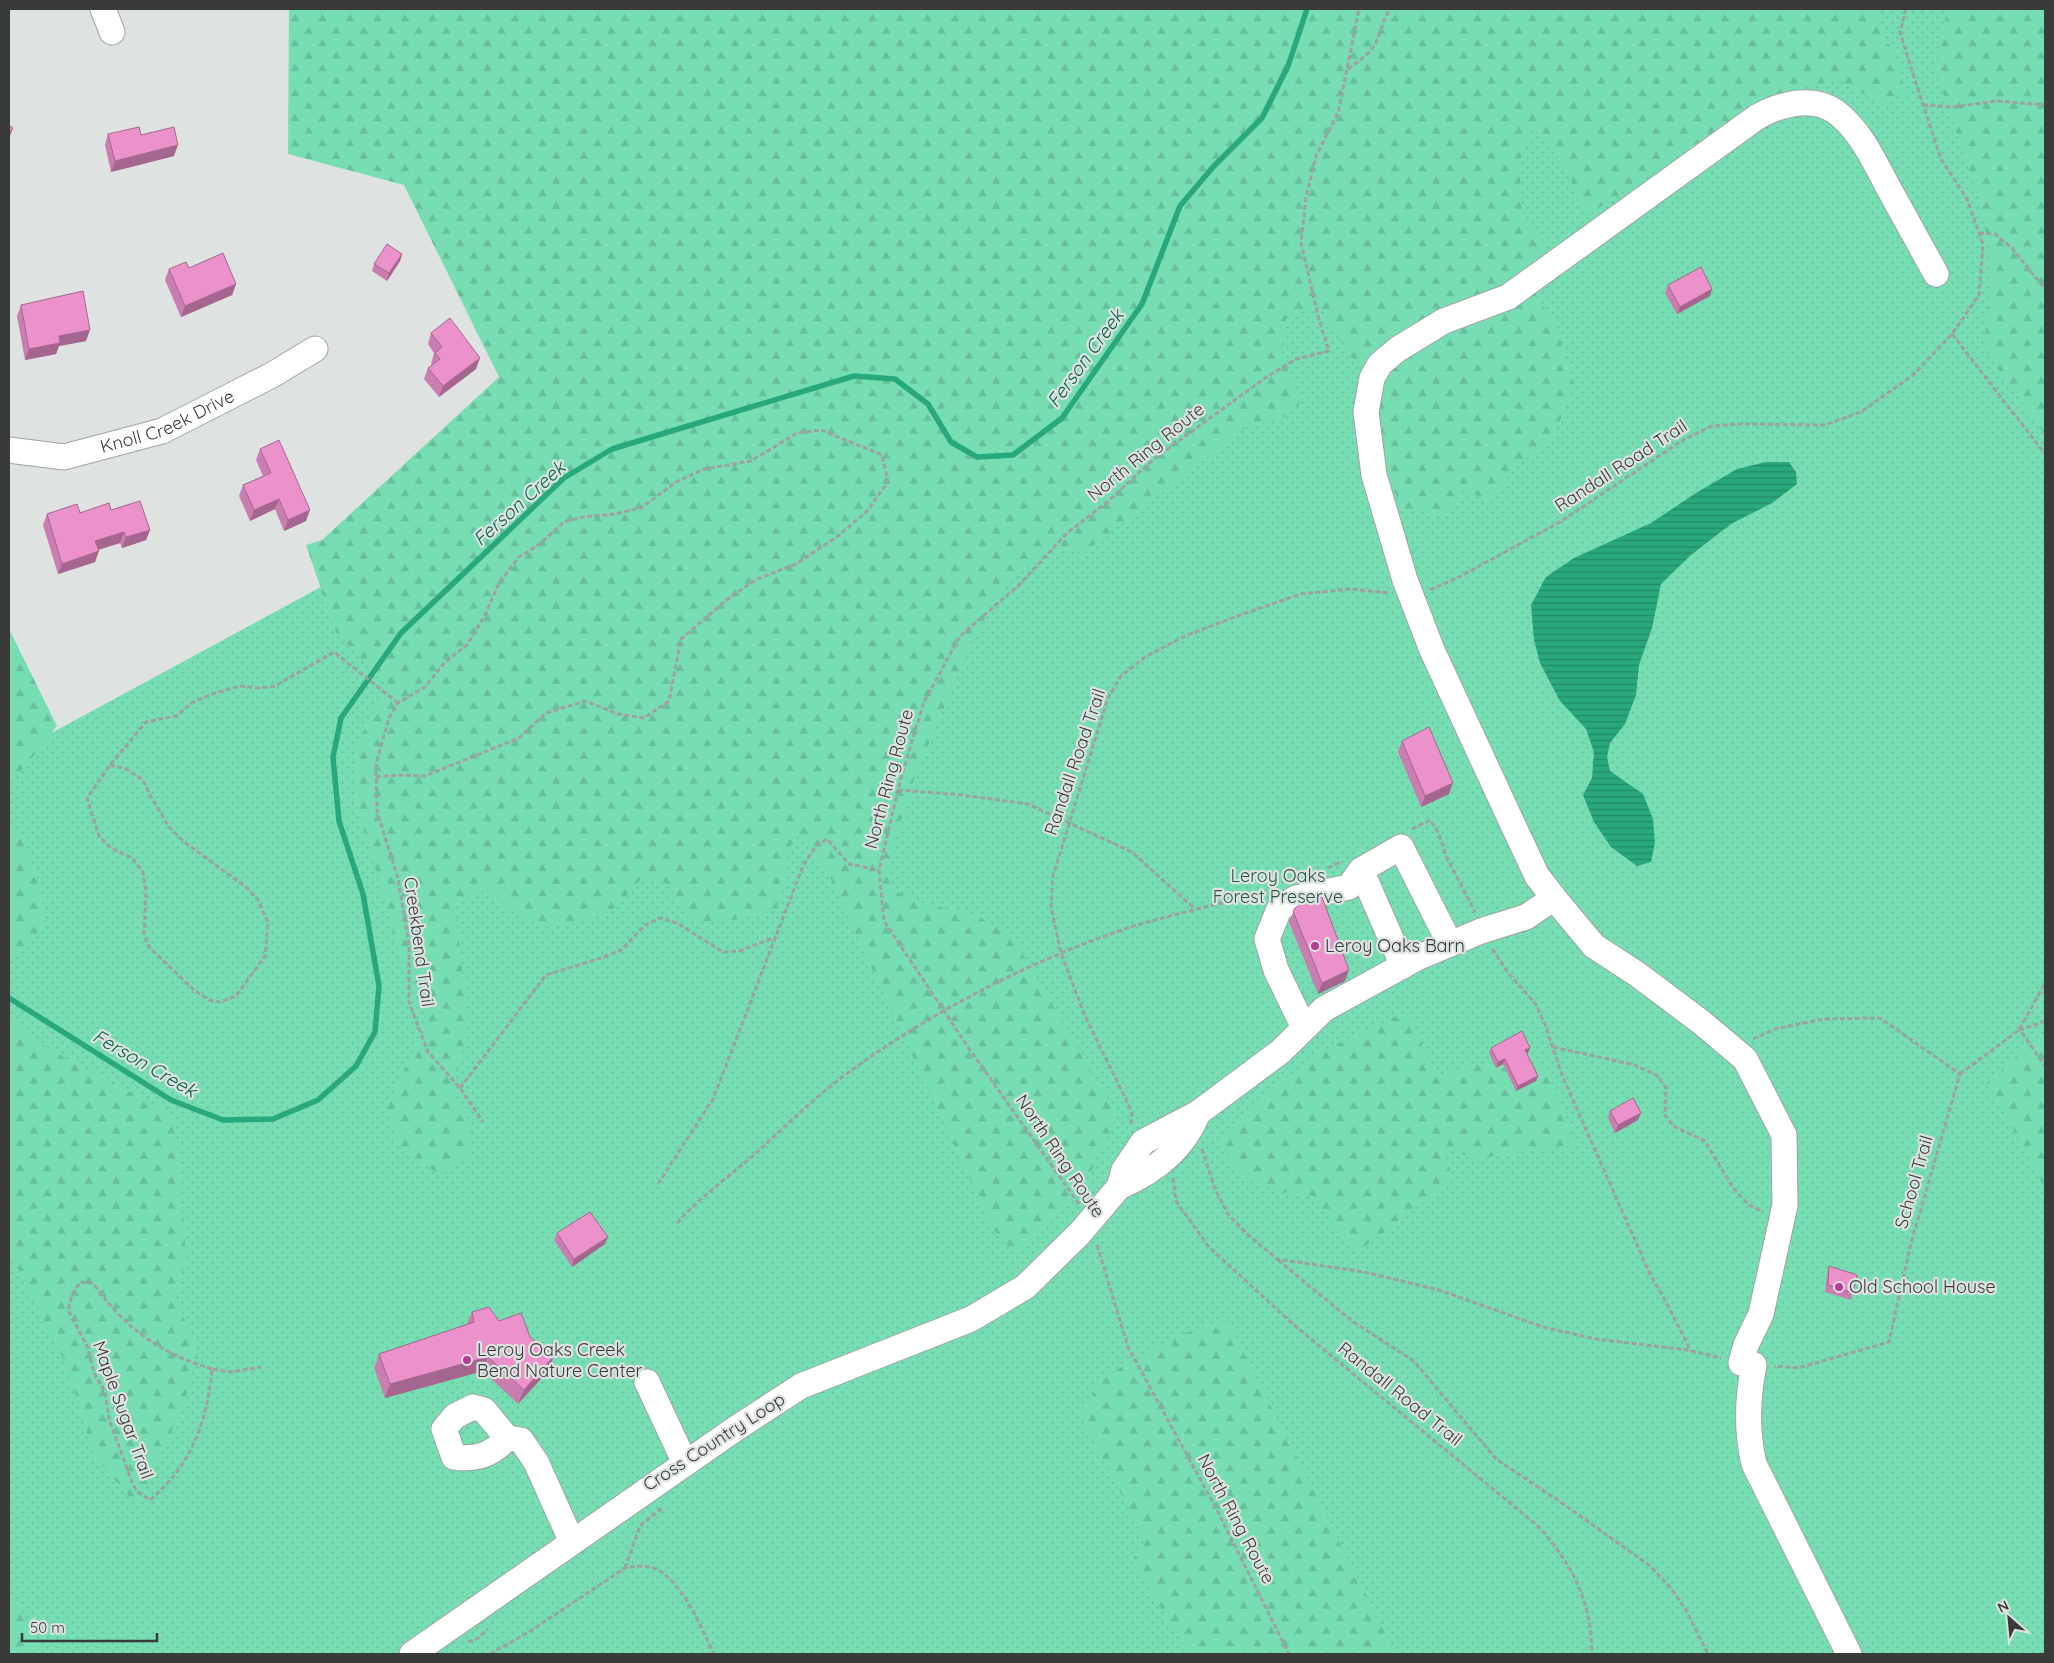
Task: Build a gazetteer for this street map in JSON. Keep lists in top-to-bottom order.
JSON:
{
  "streets": {
    "street": ["Knoll Creek Drive"],
    "path": [
      "North Ring Route",
      "Randall Road Trail",
      "Creekbend Trail",
      "School Trail",
      "Maple Sugar Trail"
    ]
  },
  "water": ["Ferson Creek"],
  "parks": ["Leroy Oaks Forest Preserve"],
  "places": ["Leroy Oaks Barn", "Old School House", "Leroy Oaks Creek Bend Nature Center"],
  "scale_bar": "50 m",
  "north": "top left"
}
